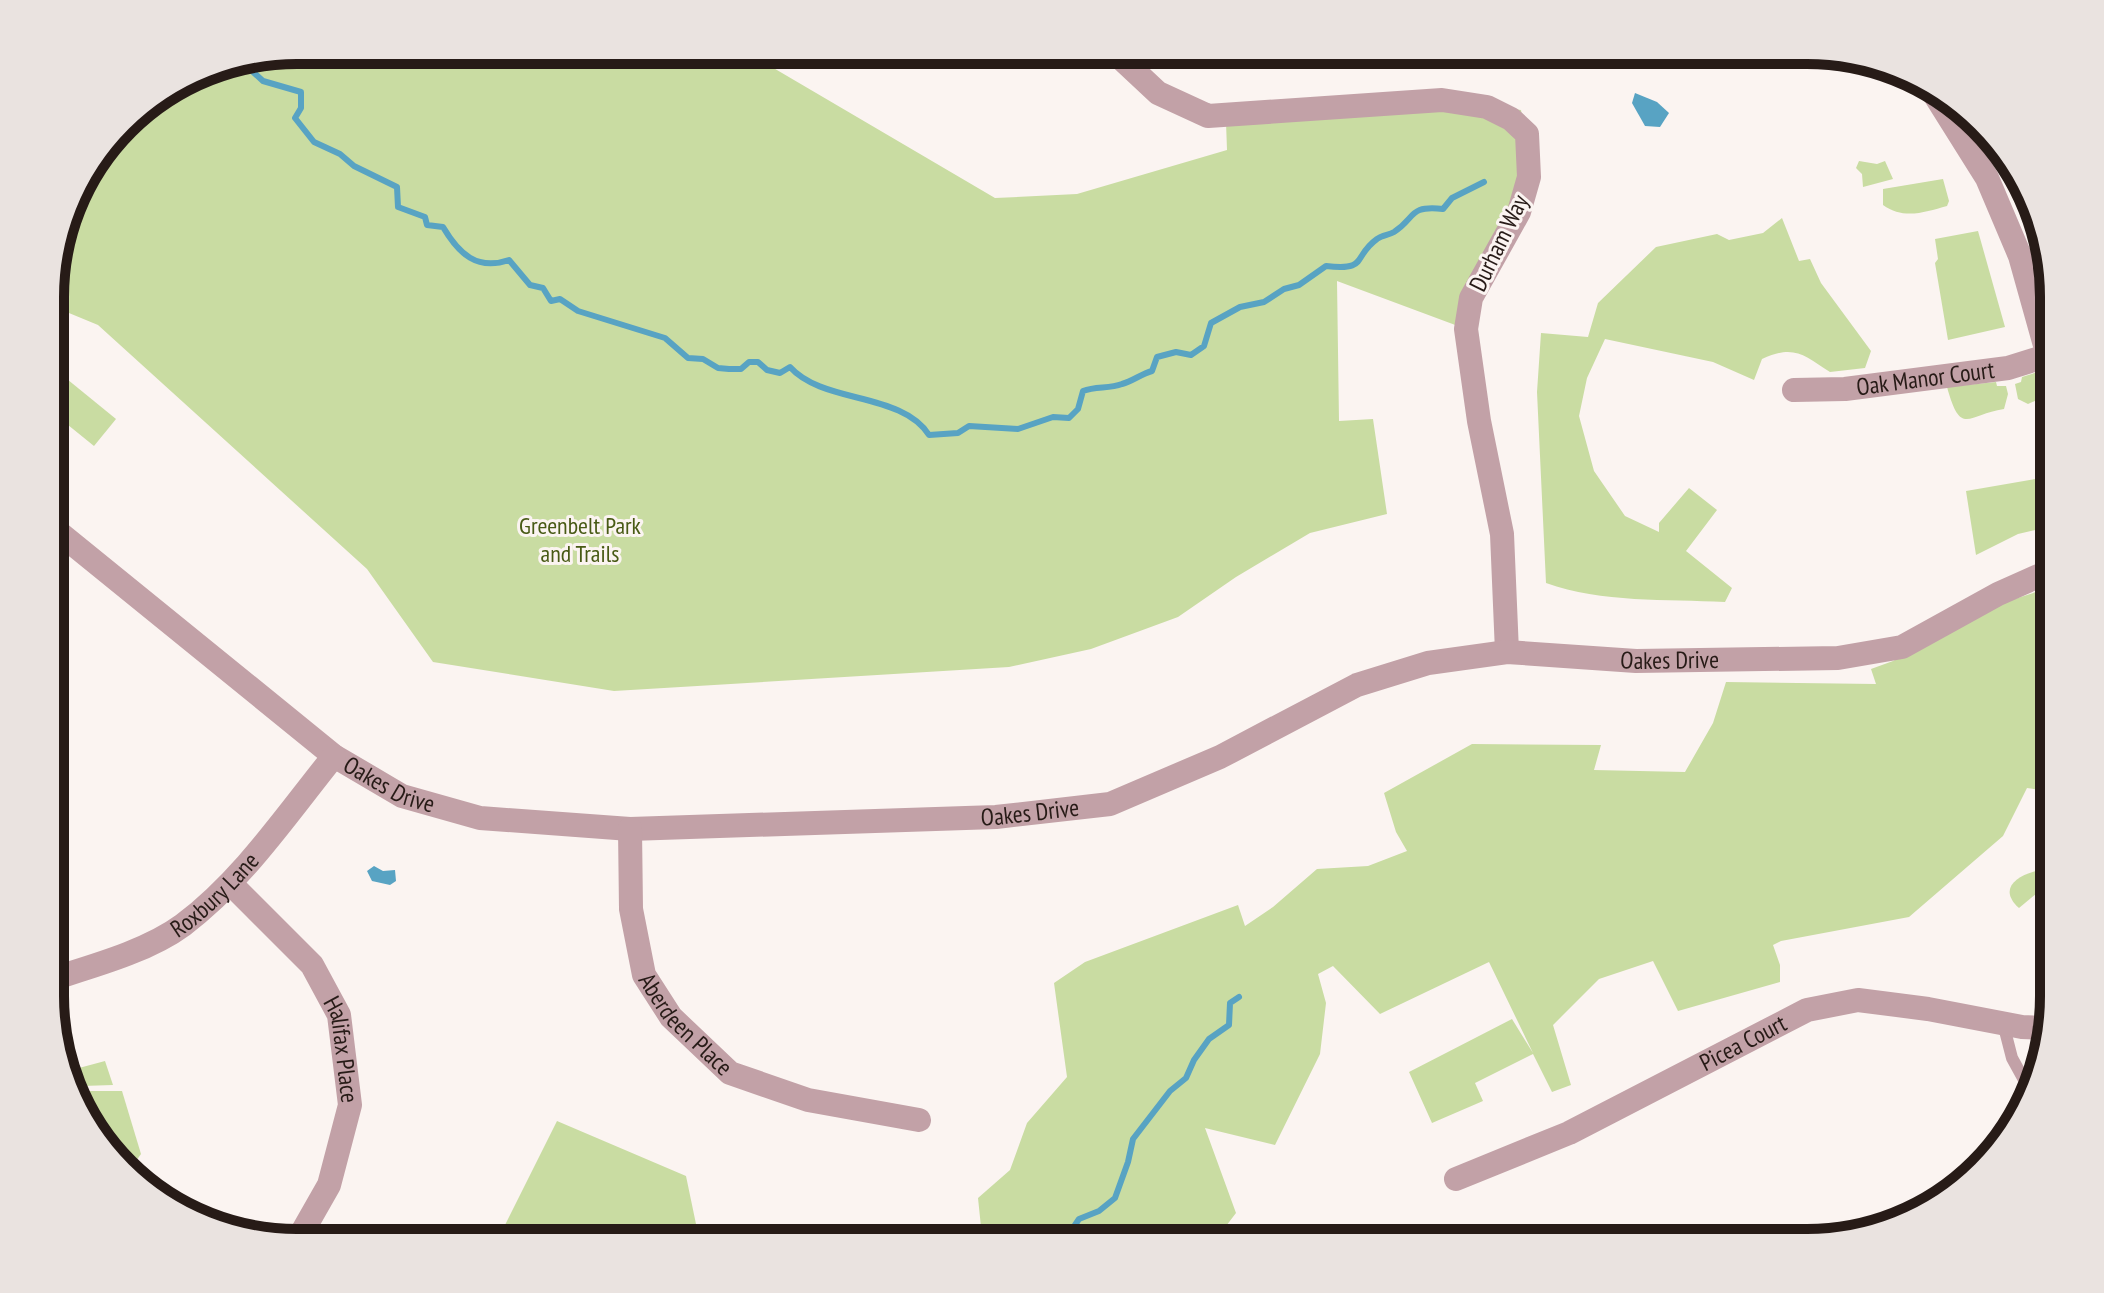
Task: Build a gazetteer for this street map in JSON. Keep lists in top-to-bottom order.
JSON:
{
  "streets": {
    "street": [
      "Durham Way",
      "Oak Manor Court",
      "Oakes Drive",
      "Roxbury Lane",
      "Aberdeen Place",
      "Picea Court",
      "Halifax Place"
    ]
  },
  "crossings": [
    ["Durham Way", "Oakes Drive"],
    ["Oakes Drive", "Roxbury Lane"],
    ["Oakes Drive", "Aberdeen Place"],
    ["Roxbury Lane", "Halifax Place"]
  ],
  "parks": ["Greenbelt Park and Trails"]
}
